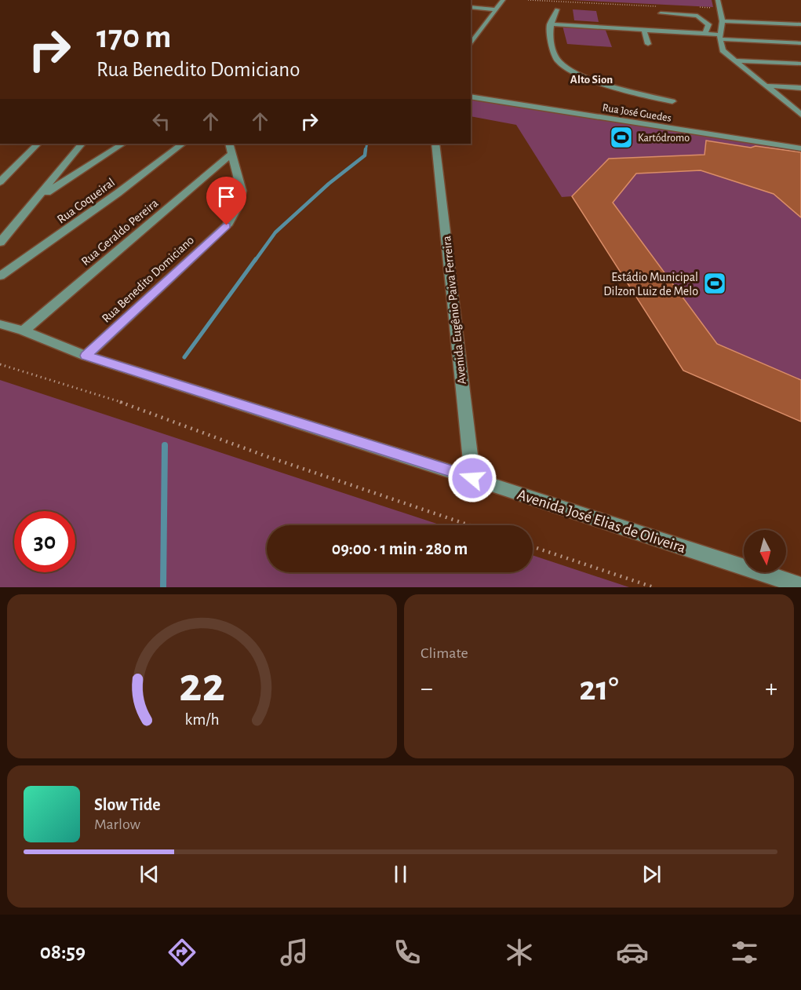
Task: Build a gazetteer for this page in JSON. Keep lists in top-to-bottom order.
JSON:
{
  "streets": {
    "street": [
      "Rua José Guedes",
      "Rua Coqueiral",
      "Rua Geraldo Pereira",
      "Rua Benedito Domiciano",
      "Avenida Eugênio Paiva Ferreira",
      "Avenida José Elias de Oliveira"
    ]
  },
  "crossings": [
    ["Rua Geraldo Pereira", "Rua Benedito Domiciano"],
    ["Rua Geraldo Pereira", "Avenida José Elias de Oliveira"],
    ["Rua Benedito Domiciano", "Avenida José Elias de Oliveira"],
    ["Avenida Eugênio Paiva Ferreira", "Avenida José Elias de Oliveira"]
  ],
  "districts": ["Alto Sion"],
  "places": {
    "sports": ["Kartódromo", "Estádio Municipal Dilzon Luiz de Melo"]
  },
  "north": "bottom",
  "page": {
    "turn": ["170 m", "Rua Benedito Domiciano"],
    "limit": "30",
    "trip": "09:00 · 1 min · 280 m",
    "tile": "Climate",
    "heat": ["−", "21°", "+"],
    "song": ["Slow Tide", "Marlow"],
    "tabs": "08:59",
    "gauge": ["22", "km/h"]
  }
}
